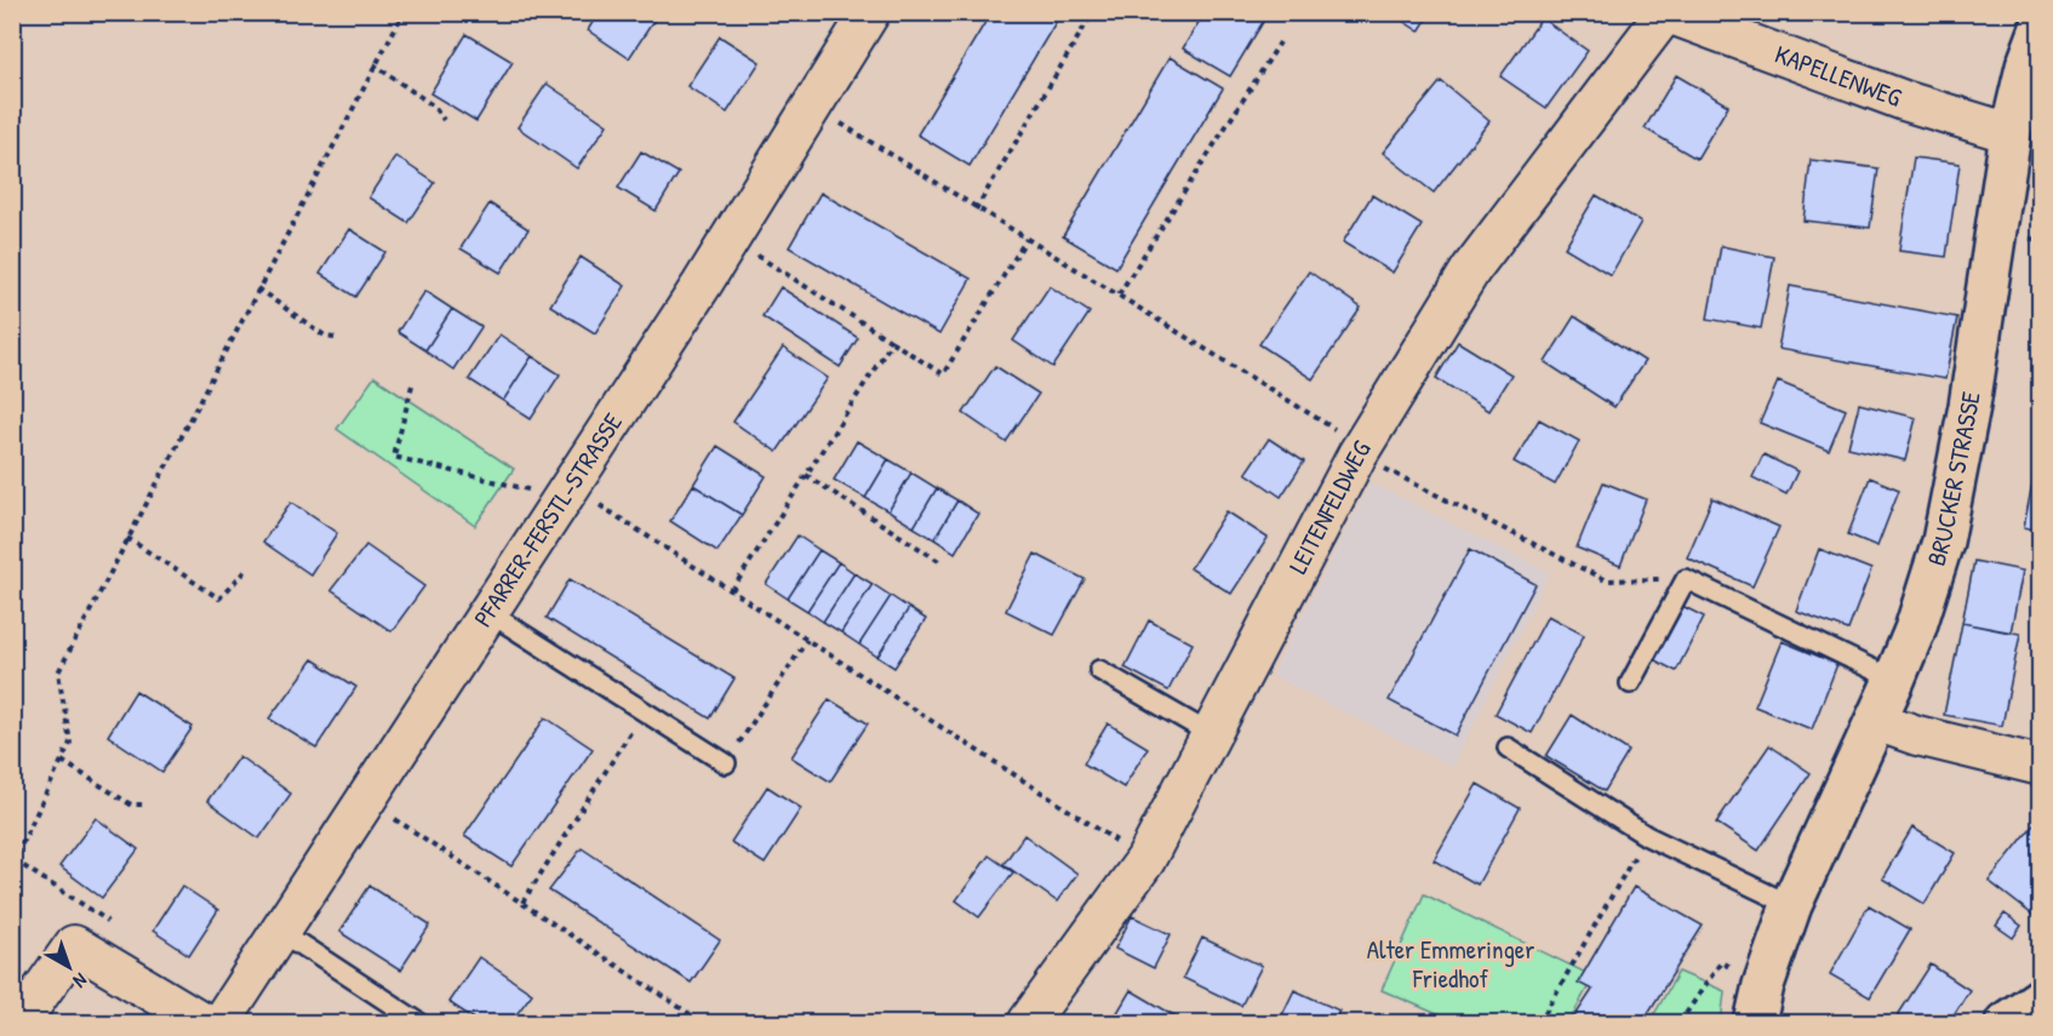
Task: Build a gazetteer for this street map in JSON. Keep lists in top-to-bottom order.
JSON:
{
  "streets": {
    "street": [
      "KAPELLENWEG",
      "BRUCKER STRASSE",
      "LEITENFELDWEG",
      "PFARRER-FERSTL-STRASSE"
    ]
  },
  "crossings": [
    ["KAPELLENWEG", "BRUCKER STRASSE"],
    ["KAPELLENWEG", "LEITENFELDWEG"]
  ],
  "parks": ["Alter Emmeringer Friedhof"],
  "north": "bottom right"
}
